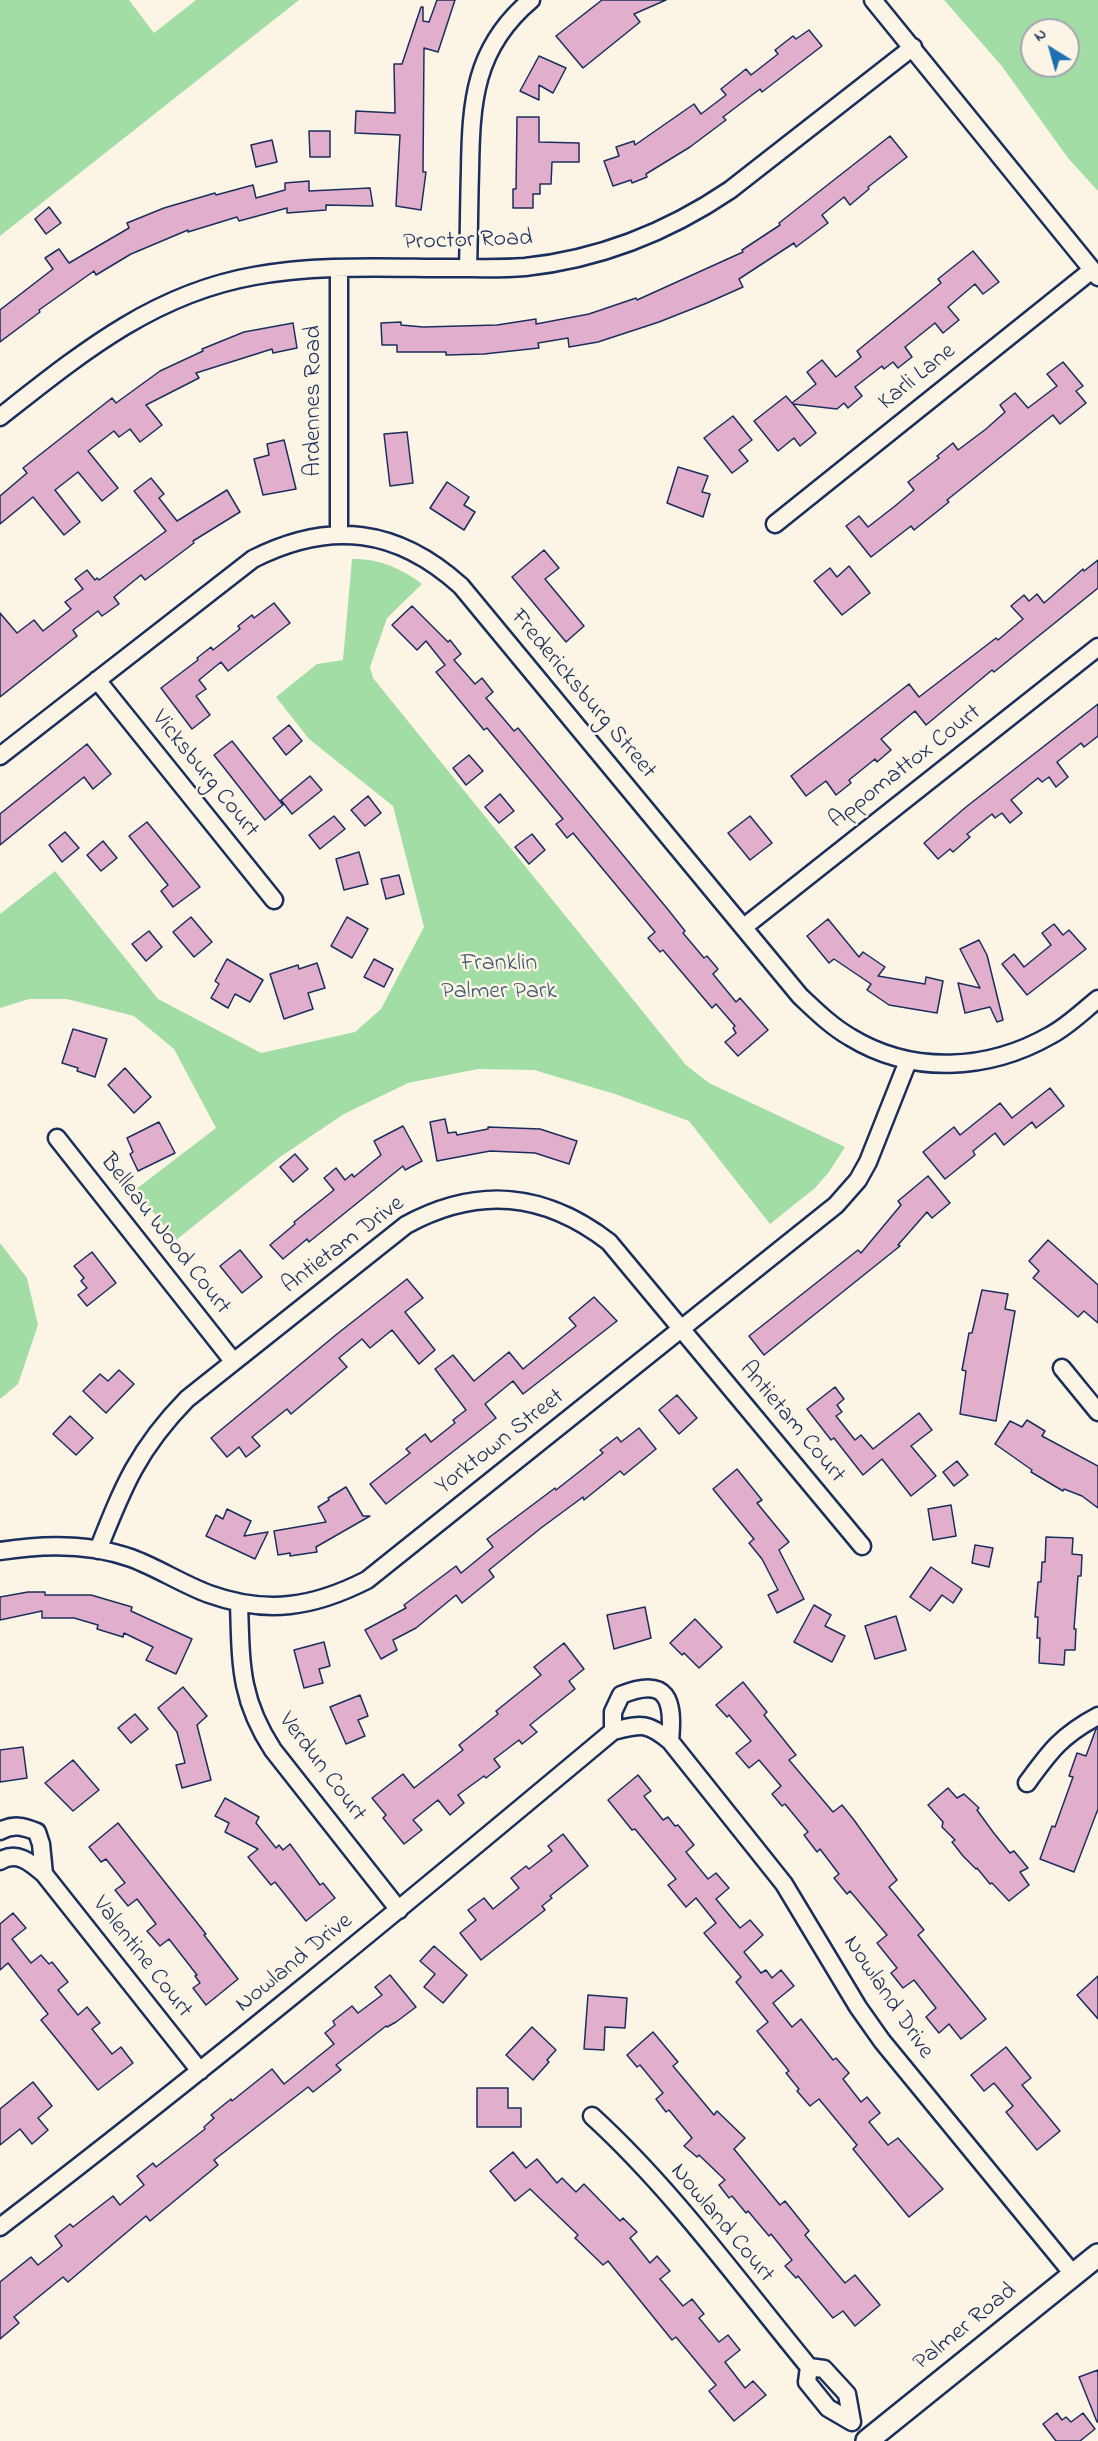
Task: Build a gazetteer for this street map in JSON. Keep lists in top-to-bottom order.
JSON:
{
  "streets": {
    "street": [
      "Proctor Road",
      "Karli Lane",
      "Ardennes Road",
      "Fredericksburg Street",
      "Appomattox Court",
      "Vicksburg Court",
      "Belleau Wood Court",
      "Antietam Drive",
      "Antietam Court",
      "Yorktown Street",
      "Verdun Court",
      "Valentine Court",
      "Nowland Drive",
      "Nowland Court",
      "Palmer Road"
    ]
  },
  "crossings": [
    ["Proctor Road", "Ardennes Road"],
    ["Ardennes Road", "Fredericksburg Street"],
    ["Fredericksburg Street", "Appomattox Court"],
    ["Fredericksburg Street", "Vicksburg Court"],
    ["Fredericksburg Street", "Yorktown Street"],
    ["Belleau Wood Court", "Antietam Drive"],
    ["Antietam Drive", "Antietam Court"],
    ["Antietam Drive", "Yorktown Street"],
    ["Antietam Court", "Yorktown Street"],
    ["Yorktown Street", "Verdun Court"],
    ["Verdun Court", "Nowland Drive"],
    ["Valentine Court", "Nowland Drive"],
    ["Nowland Drive", "Palmer Road"],
    ["Nowland Court", "Palmer Road"]
  ],
  "parks": ["Franklin Palmer Park"],
  "north": "top left"
}
